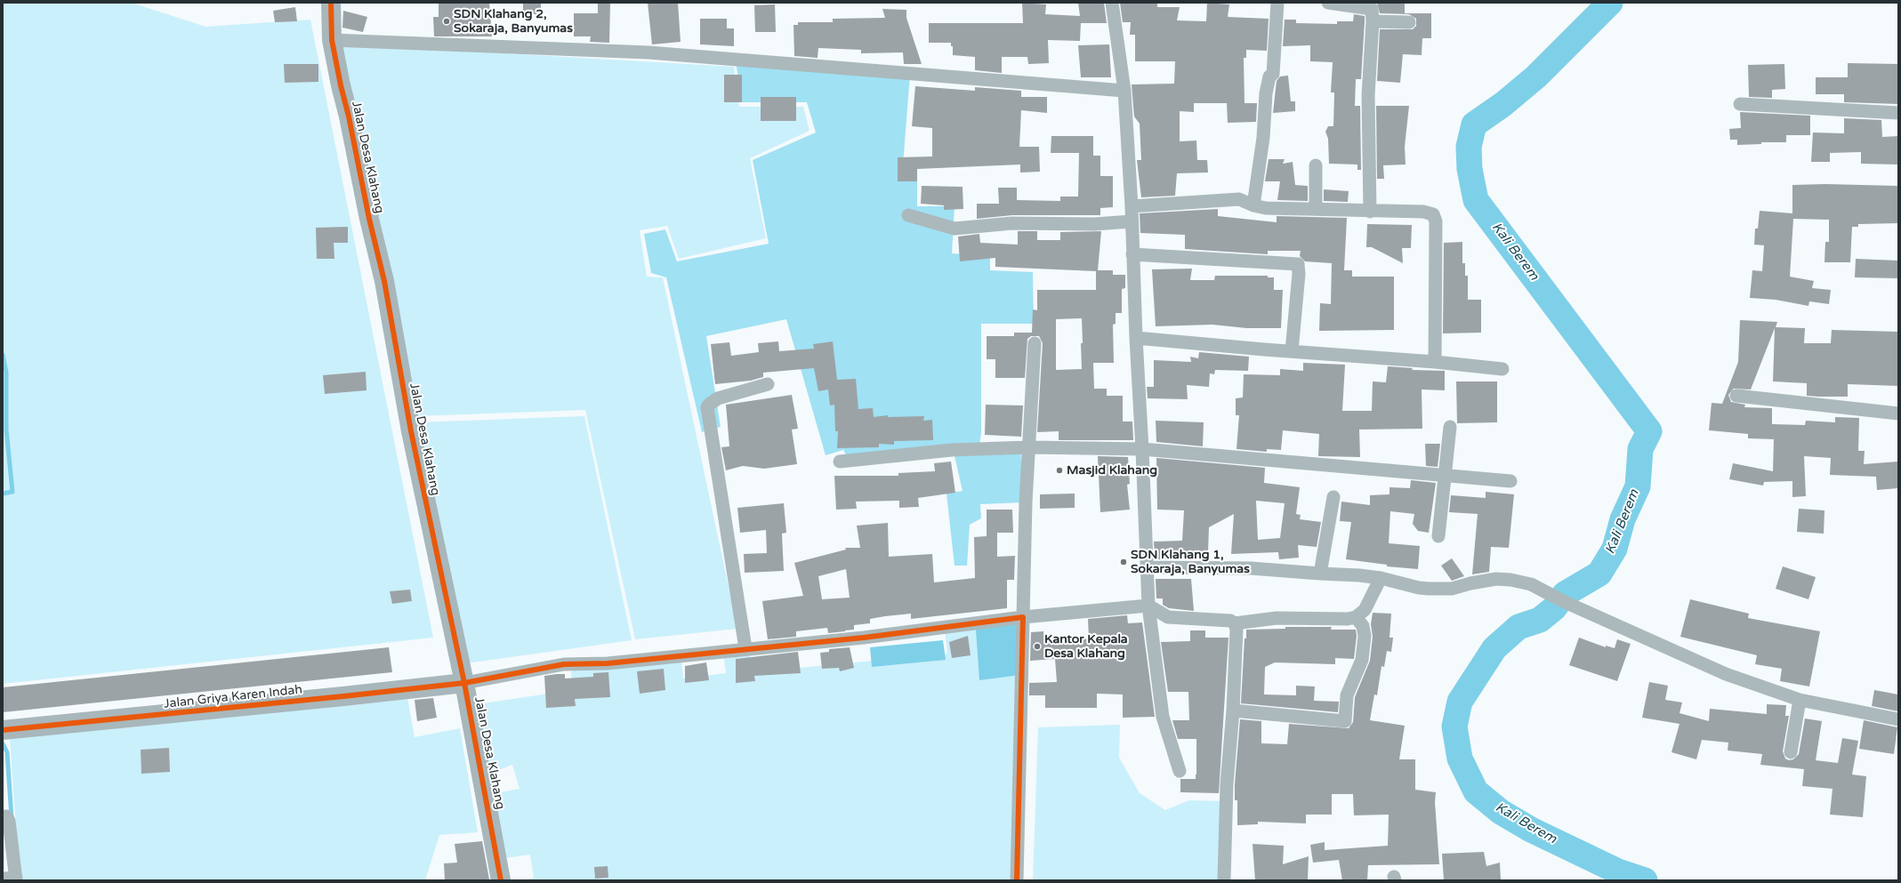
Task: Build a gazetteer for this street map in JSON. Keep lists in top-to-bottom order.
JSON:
{
  "streets": {
    "street": ["Jalan Desa Klahang", "Jalan Griya Karen Indah"]
  },
  "crossings": [
    ["Jalan Desa Klahang", "Jalan Griya Karen Indah"]
  ],
  "water": ["Kali Berem"],
  "places": [
    "SDN Klahang 2, Sokaraja, Banyumas",
    "Masjid Klahang",
    "SDN Klahang 1, Sokaraja, Banyumas",
    "Kantor Kepala Desa Klahang"
  ]
}
